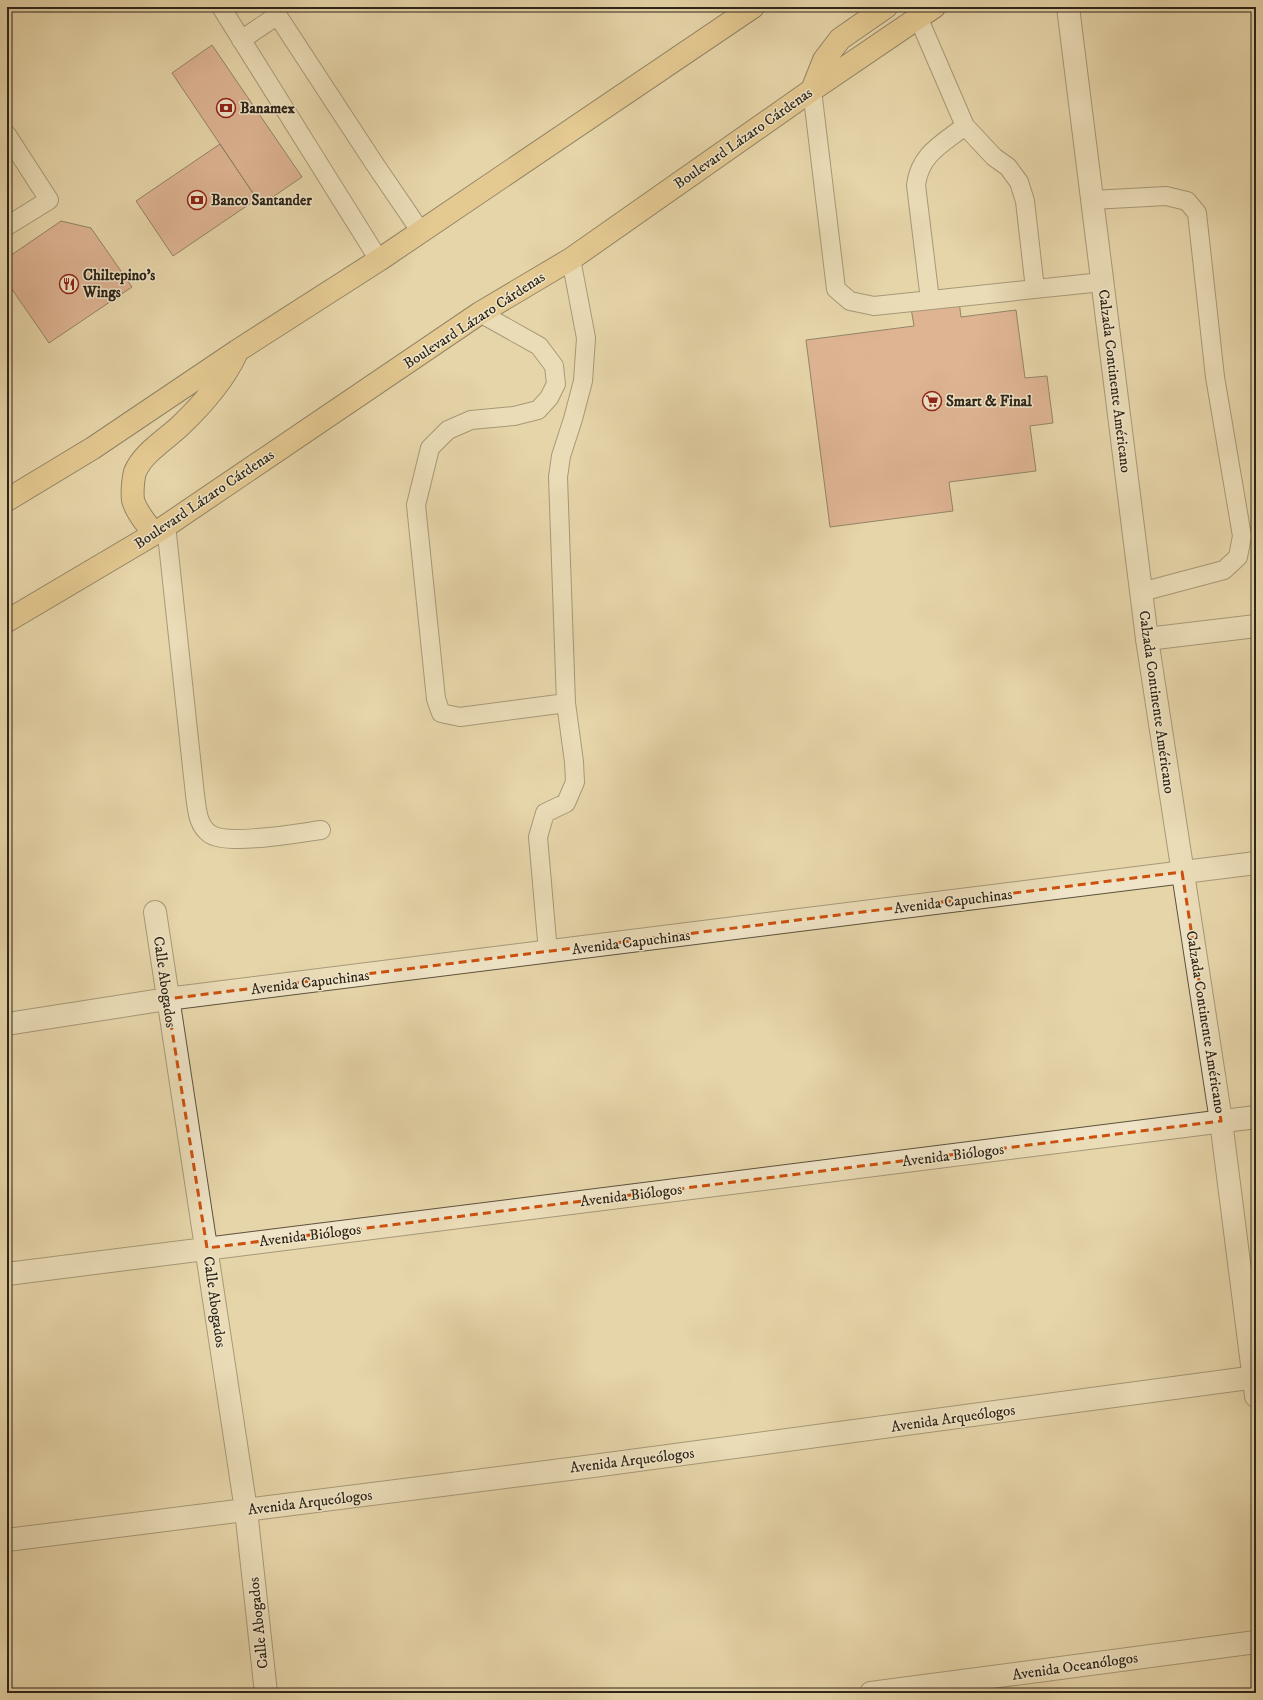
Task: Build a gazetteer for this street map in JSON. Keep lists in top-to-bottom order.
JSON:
{
  "streets": {
    "main road": ["Boulevard Lázaro Cárdenas"],
    "street": [
      "Calzada Continente Américano",
      "Avenida Capuchinas",
      "Calle Abogados",
      "Avenida Biólogos",
      "Avenida Arqueólogos",
      "Avenida Oceanólogos"
    ]
  },
  "crossings": [
    ["Calzada Continente Américano", "Avenida Capuchinas"],
    ["Calzada Continente Américano", "Avenida Biólogos"],
    ["Calzada Continente Américano", "Avenida Arqueólogos"],
    ["Avenida Capuchinas", "Calle Abogados"],
    ["Calle Abogados", "Avenida Biólogos"],
    ["Calle Abogados", "Avenida Arqueólogos"]
  ],
  "places": {
    "bank": ["Banamex", "Banco Santander"],
    "restaurant": ["Chiltepino's Wings"],
    "supermarket": ["Smart & Final"]
  }
}
